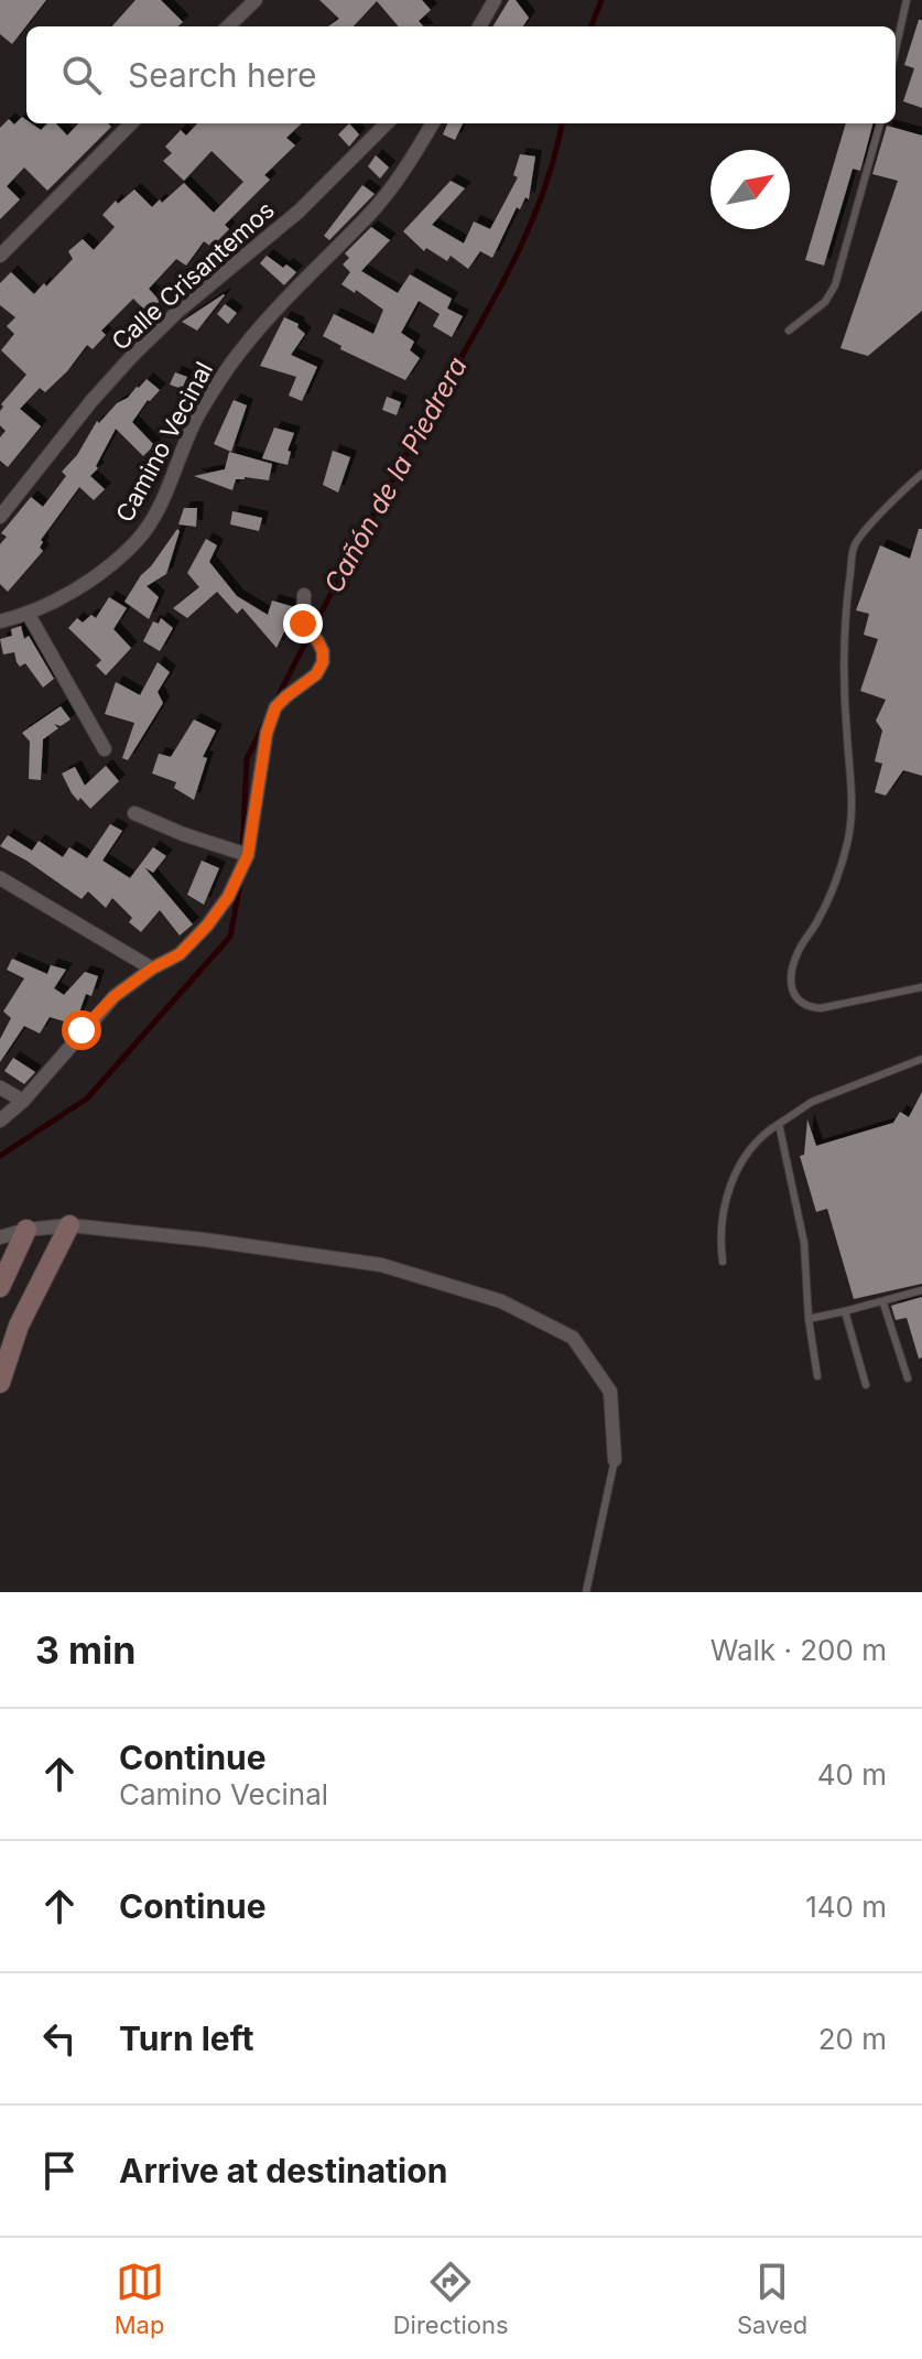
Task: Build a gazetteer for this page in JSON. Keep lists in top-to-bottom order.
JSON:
{
  "streets": {
    "street": ["Calle Crisantemos", "Camino Vecinal"]
  },
  "water": ["Cañón de la Piedrera"],
  "north": "top right",
  "page": {
    "search": "Search here",
    "heading": ["3 min", "Walk · 200 m"],
    "list": [
      ["Continue", "Camino Vecinal", "40 m"],
      ["Continue", "140 m"],
      ["Turn left", "20 m"],
      "Arrive at destination"
    ],
    "nav": ["Map", "Directions", "Saved"]
  }
}
